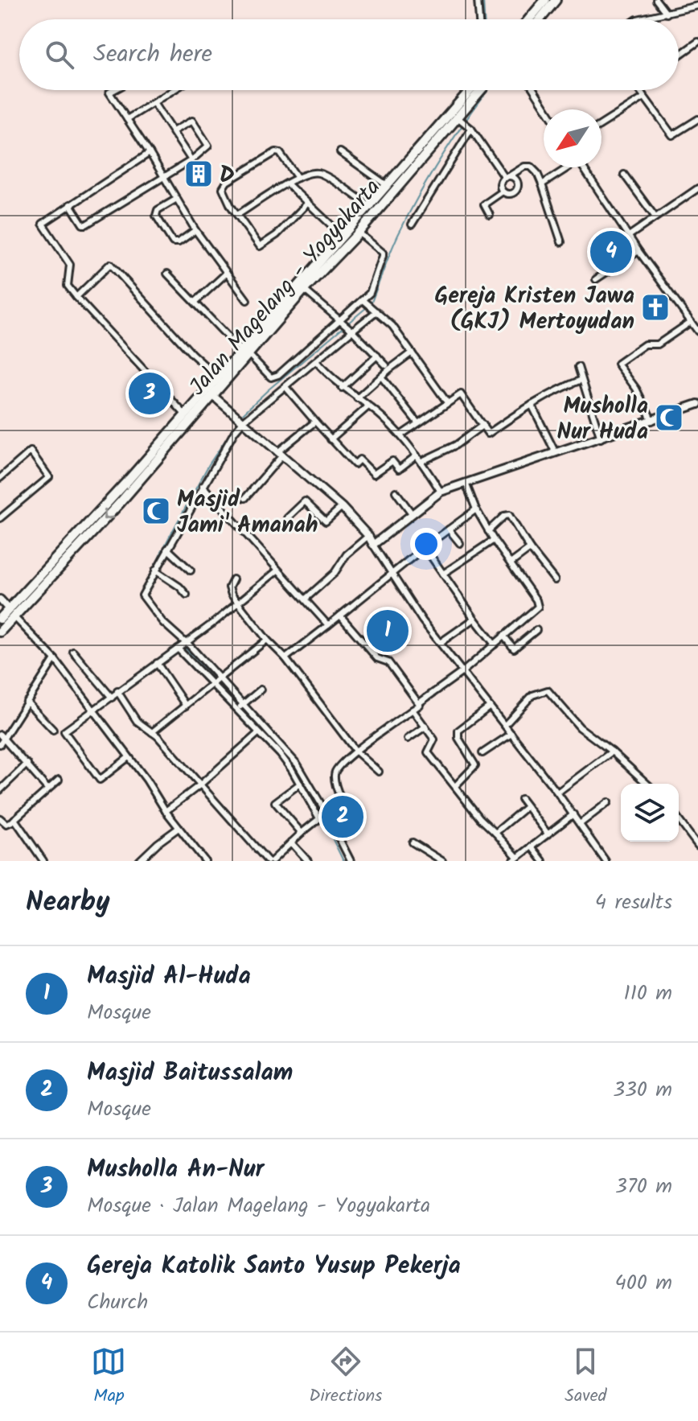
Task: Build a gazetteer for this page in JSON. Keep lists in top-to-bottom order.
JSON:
{
  "streets": {
    "highway": ["Jalan Magelang - Yogyakarta"]
  },
  "places": {
    "building": ["D"],
    "church": ["Gereja Kristen Jawa (GKJ) Mertoyudan"],
    "mosque": ["Musholla Nur Huda", "Masjid Jami' Amanah"]
  },
  "north": "bottom left",
  "page": {
    "search": "Search here",
    "pins": [
      "4",
      "3",
      "1",
      "2"
    ],
    "heading": ["Nearby", "4 results"],
    "list": [
      {
        "mark": "1",
        "name": "Masjid Al-Huda",
        "note": "Mosque",
        "value": "110 m"
      },
      {
        "mark": "2",
        "name": "Masjid Baitussalam",
        "note": "Mosque",
        "value": "330 m"
      },
      {
        "mark": "3",
        "name": "Musholla An-Nur",
        "note": "Mosque · Jalan Magelang - Yogyakarta",
        "value": "370 m"
      },
      {
        "mark": "4",
        "name": "Gereja Katolik Santo Yusup Pekerja",
        "note": "Church",
        "value": "400 m"
      }
    ],
    "nav": ["Map", "Directions", "Saved"]
  }
}
